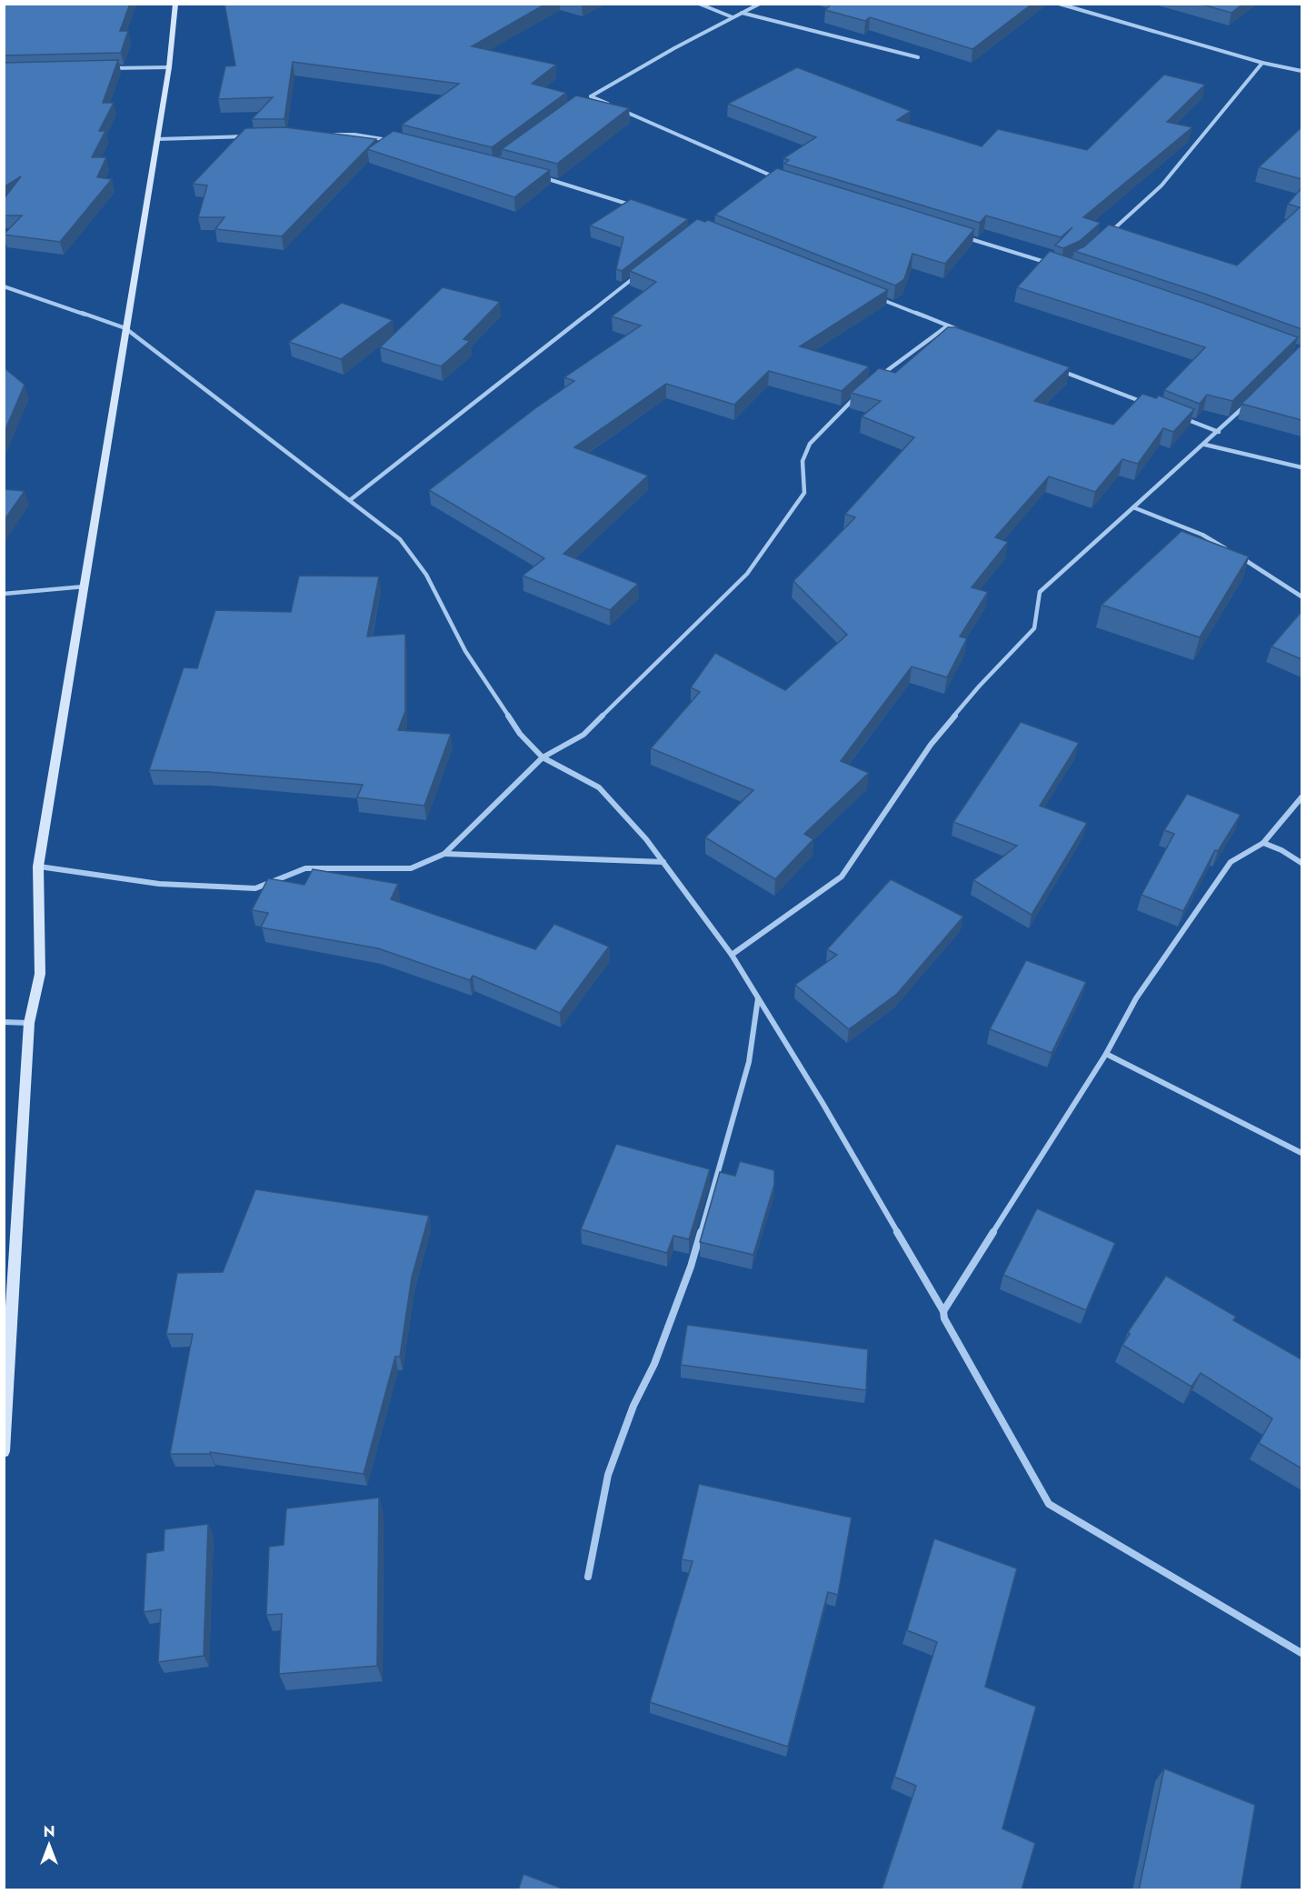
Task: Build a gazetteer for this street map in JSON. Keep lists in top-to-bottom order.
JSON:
{
  "north": "top"
}
